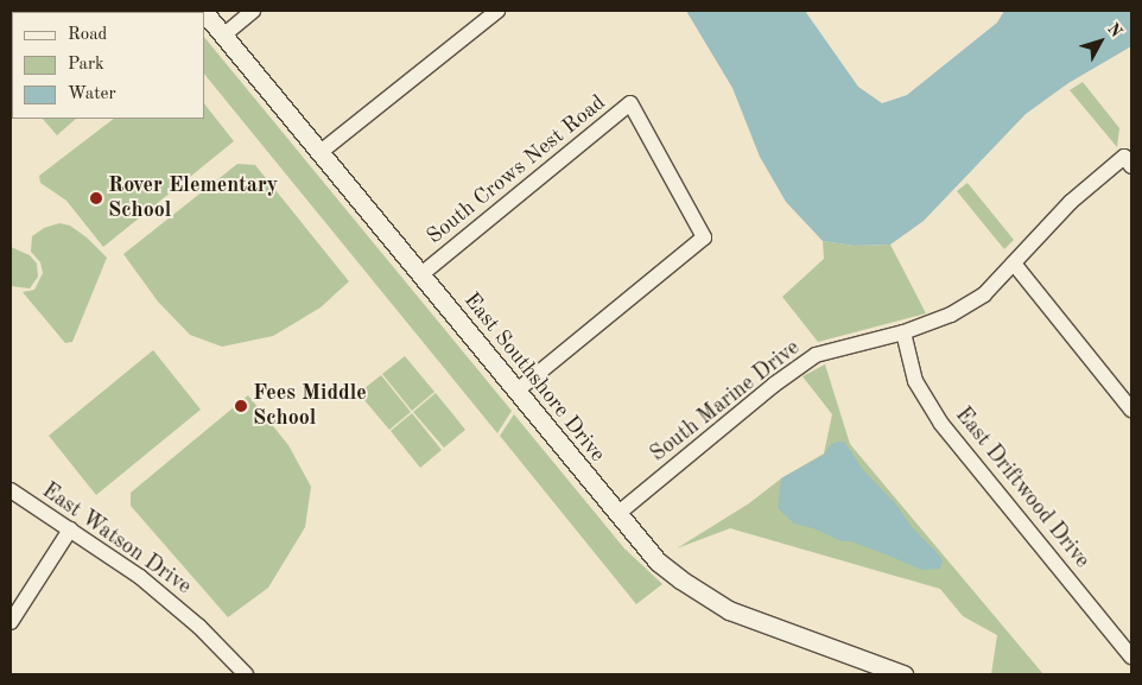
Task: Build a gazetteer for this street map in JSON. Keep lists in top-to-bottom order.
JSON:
{
  "streets": {
    "street": [
      "South Crows Nest Road",
      "East Southshore Drive",
      "South Marine Drive",
      "East Driftwood Drive",
      "East Watson Drive"
    ]
  },
  "crossings": [
    ["South Crows Nest Road", "East Southshore Drive"],
    ["East Southshore Drive", "South Marine Drive"],
    ["South Marine Drive", "East Driftwood Drive"]
  ],
  "places": ["Rover Elementary School", "Fees Middle School"],
  "legend": ["Road", "Park", "Water"],
  "north": "top right"
}
